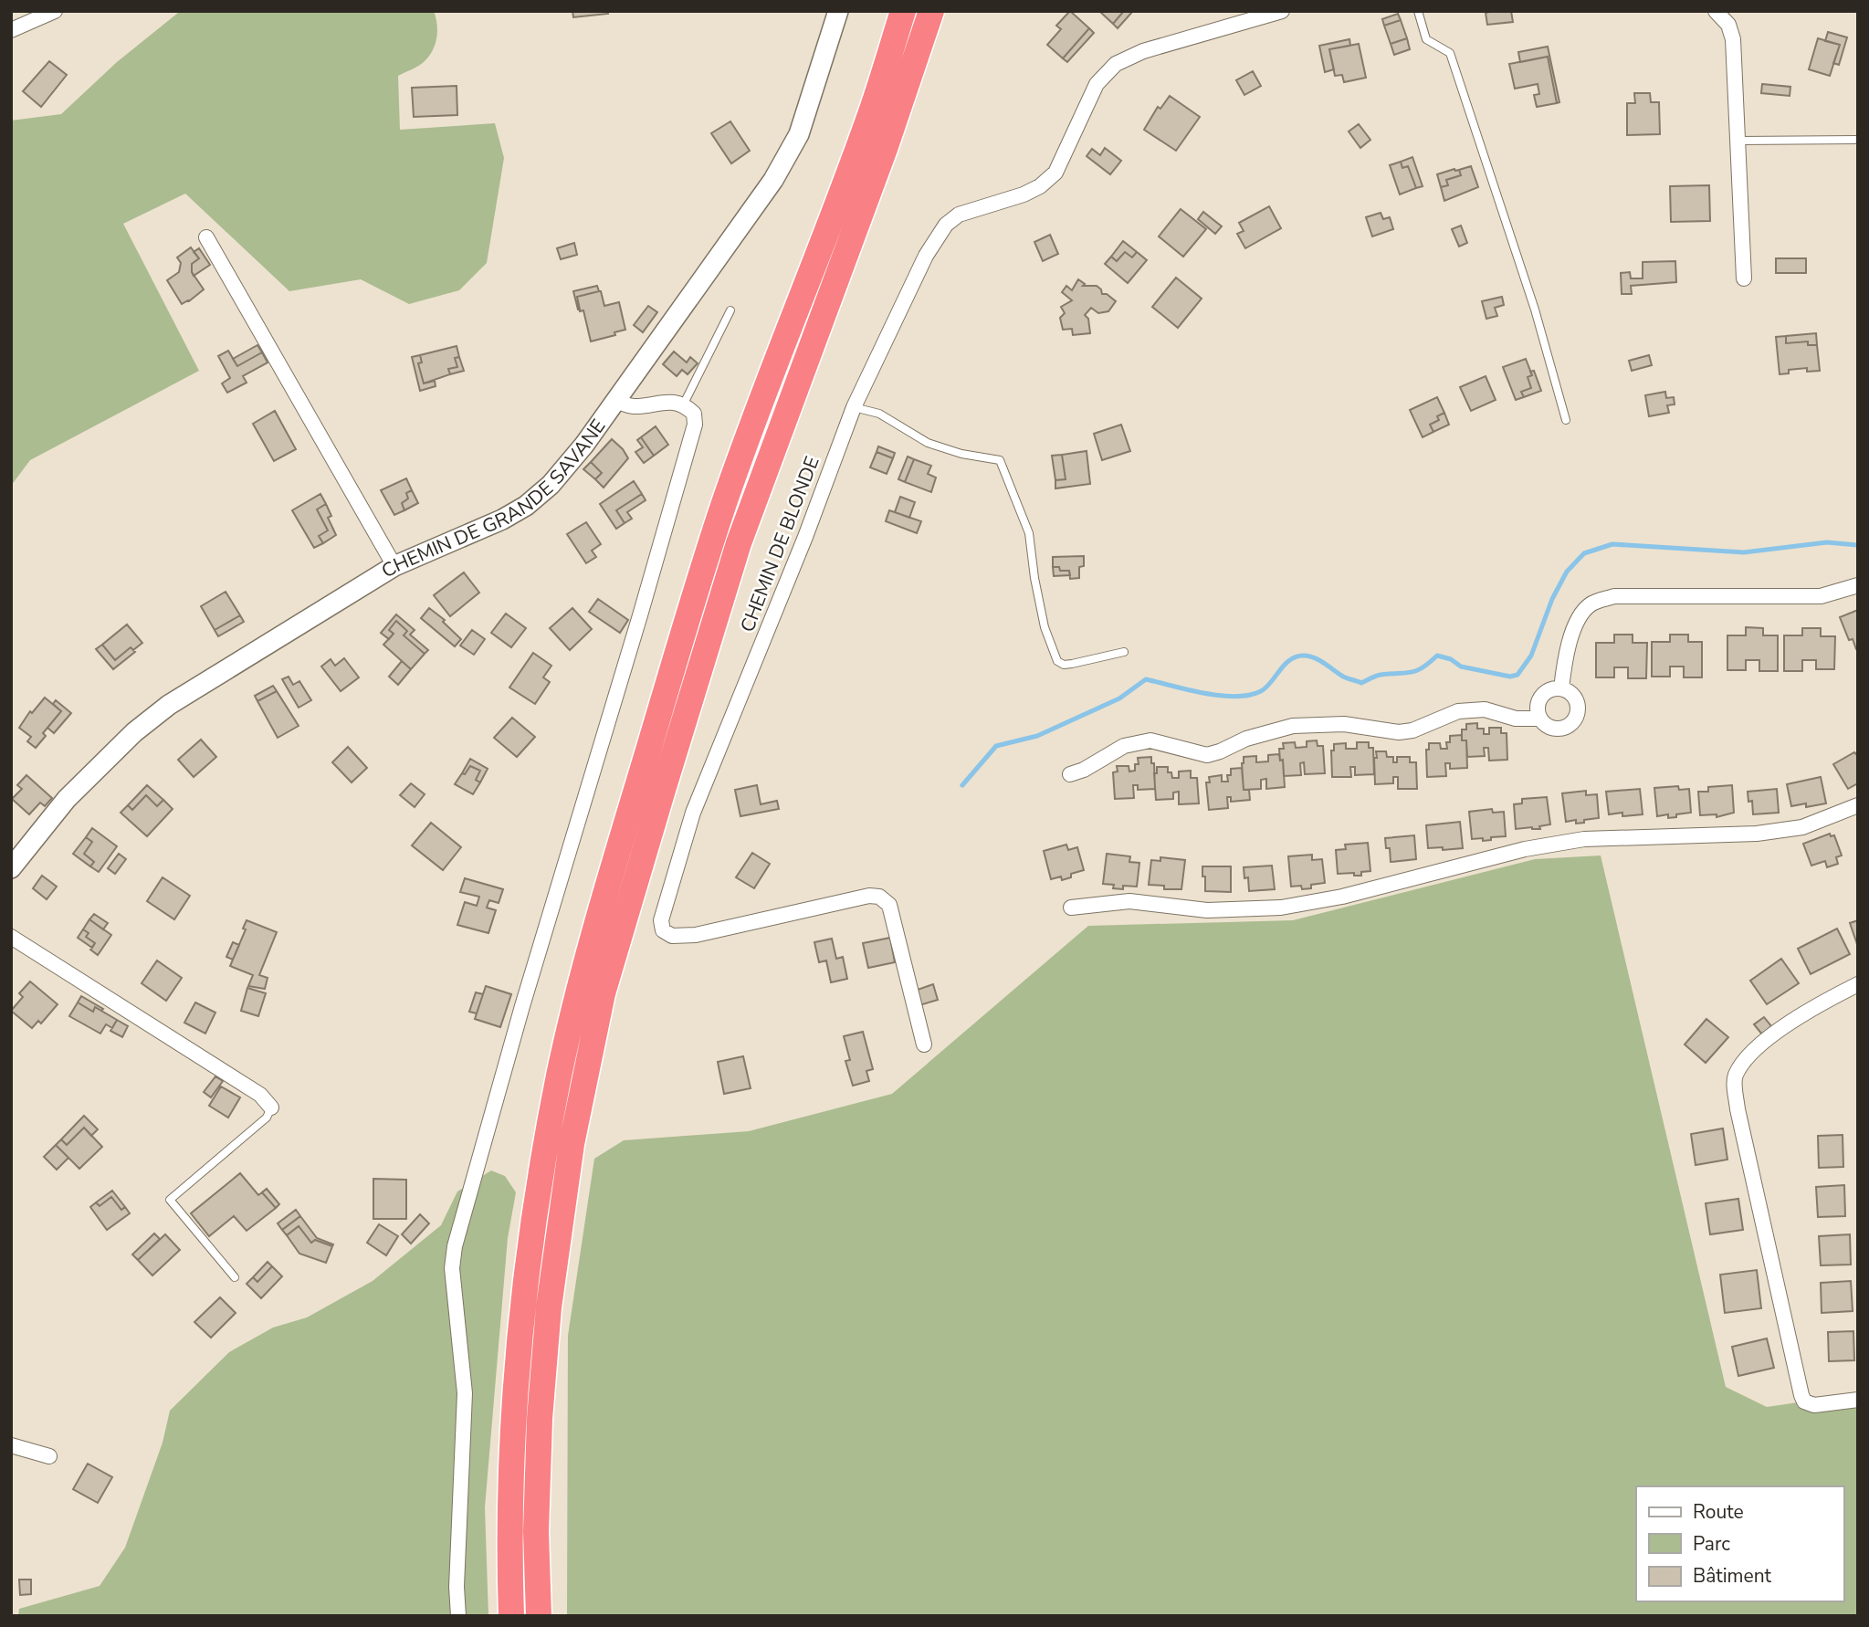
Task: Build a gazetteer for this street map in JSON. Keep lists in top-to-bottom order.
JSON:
{
  "streets": {
    "street": ["CHEMIN DE GRANDE SAVANE", "CHEMIN DE BLONDE"]
  },
  "legend": ["Route", "Parc", "Bâtiment"]
}
